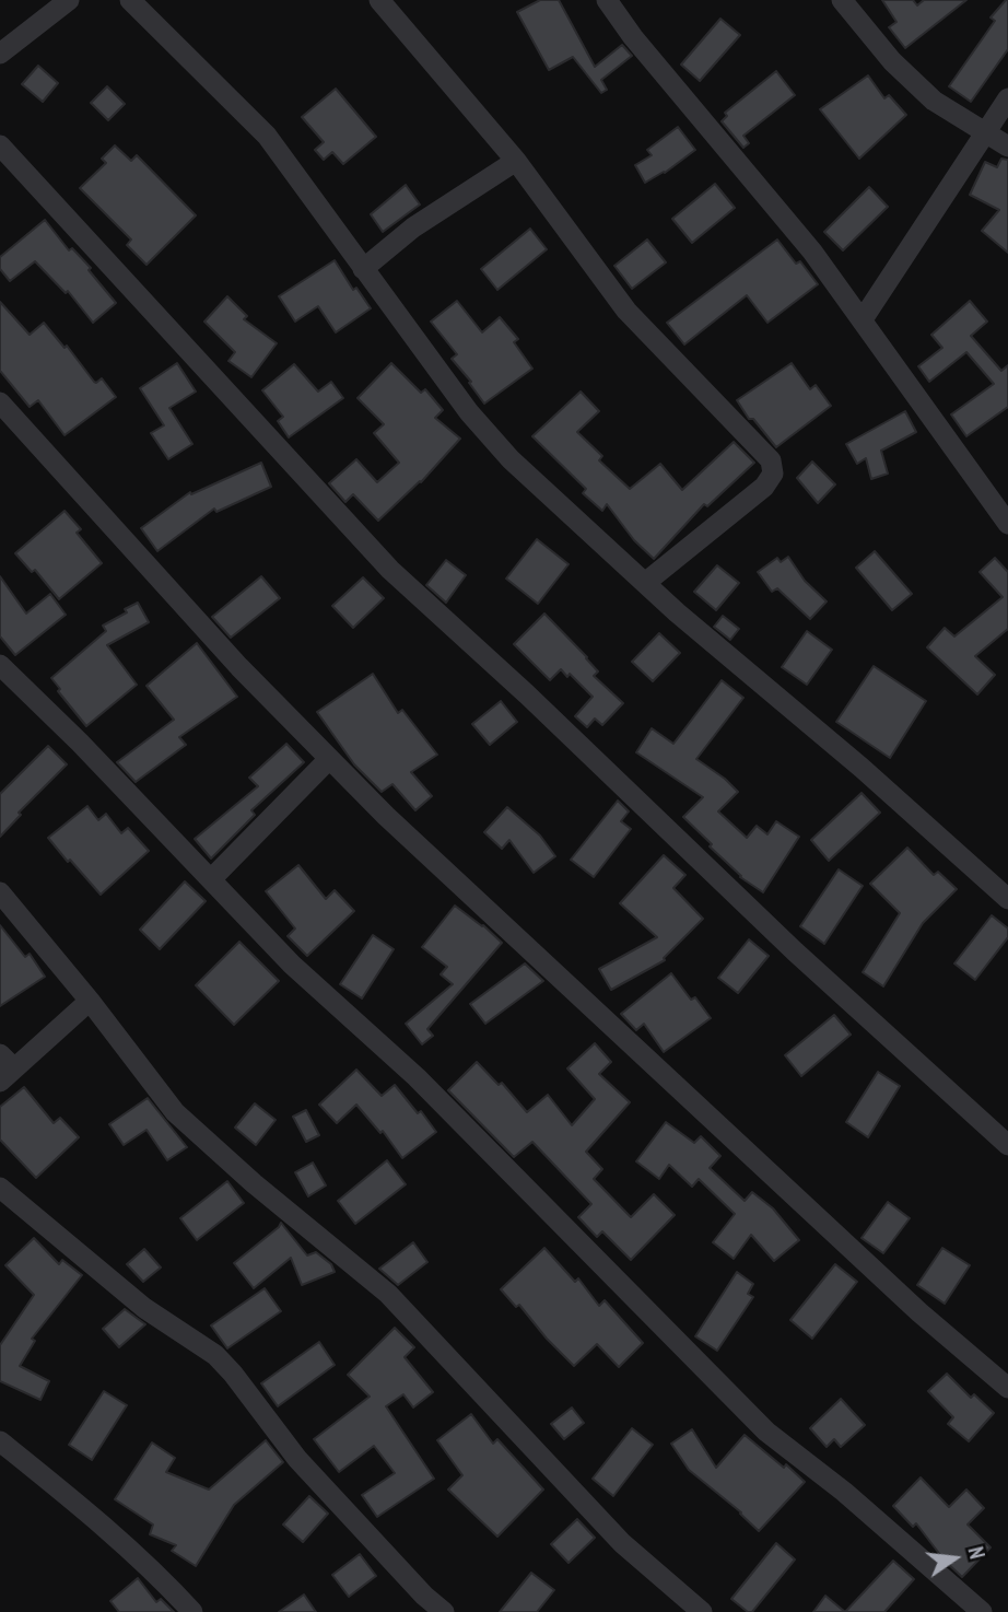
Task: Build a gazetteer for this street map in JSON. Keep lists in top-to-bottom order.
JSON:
{
  "north": "right"
}
